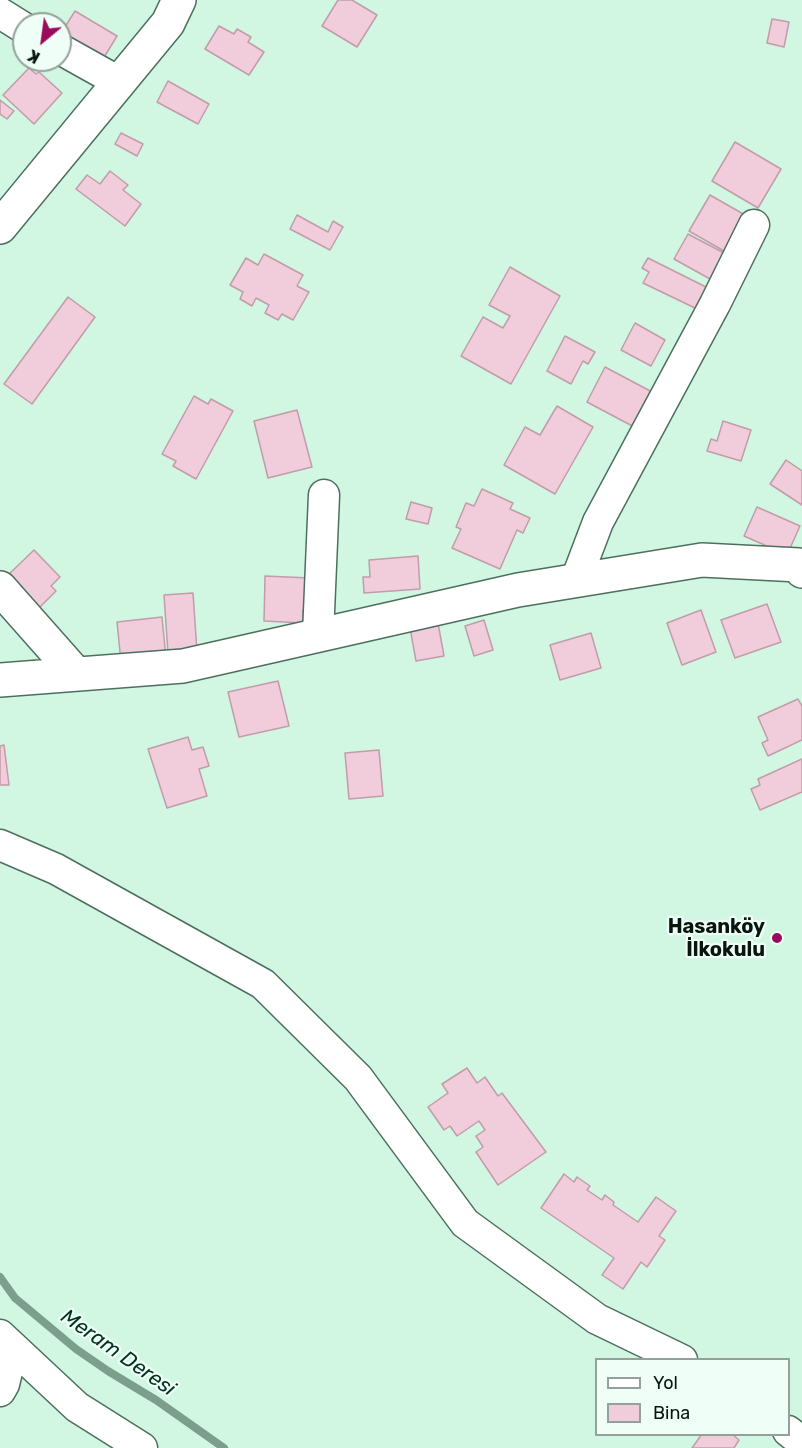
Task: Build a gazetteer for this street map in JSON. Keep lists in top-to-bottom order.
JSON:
{
  "water": ["Meram Deresi"],
  "places": ["Hasanköy İlkokulu"],
  "legend": ["Yol", "Bina"],
  "north": "bottom left"
}
